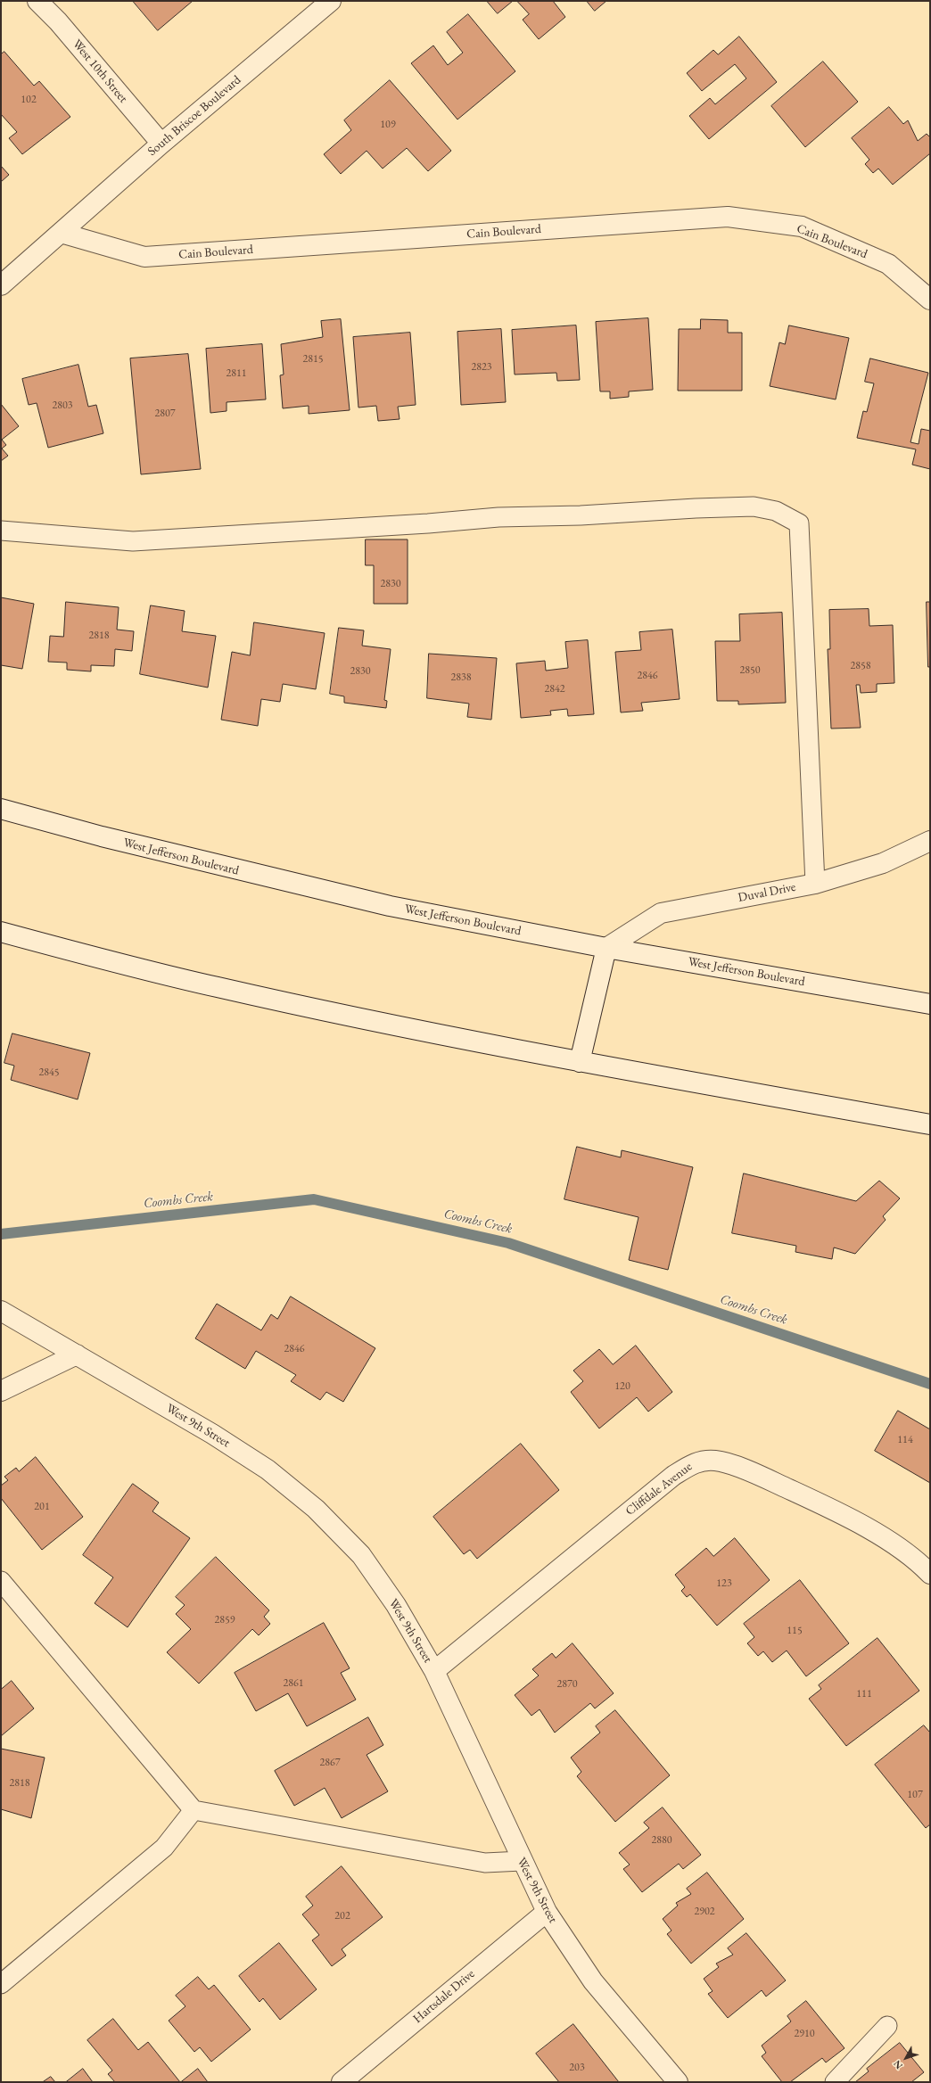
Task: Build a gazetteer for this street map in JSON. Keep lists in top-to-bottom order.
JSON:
{
  "streets": {
    "street": [
      "West 10th Street",
      "South Briscoe Boulevard",
      "Cain Boulevard",
      "West Jefferson Boulevard",
      "Duval Drive",
      "West 9th Street",
      "Cliffdale Avenue",
      "Hartsdale Drive"
    ]
  },
  "crossings": [
    ["West 10th Street", "South Briscoe Boulevard"],
    ["South Briscoe Boulevard", "Cain Boulevard"],
    ["West Jefferson Boulevard", "Duval Drive"],
    ["West 9th Street", "Cliffdale Avenue"],
    ["West 9th Street", "Hartsdale Drive"]
  ],
  "water": ["Coombs Creek"],
  "house_numbers": [
    "102",
    "109",
    "2815",
    "2823",
    "2811",
    "2803",
    "2807",
    "2830",
    "2818",
    "2858",
    "2850",
    "2830",
    "2846",
    "2838",
    "2842",
    "2845",
    "2846",
    "120",
    "114",
    "201",
    "123",
    "2859",
    "115",
    "2861",
    "2870",
    "111",
    "2867",
    "2818",
    "107",
    "2880",
    "2902",
    "202",
    "2910",
    "203"
  ],
  "north": "bottom left"
}
